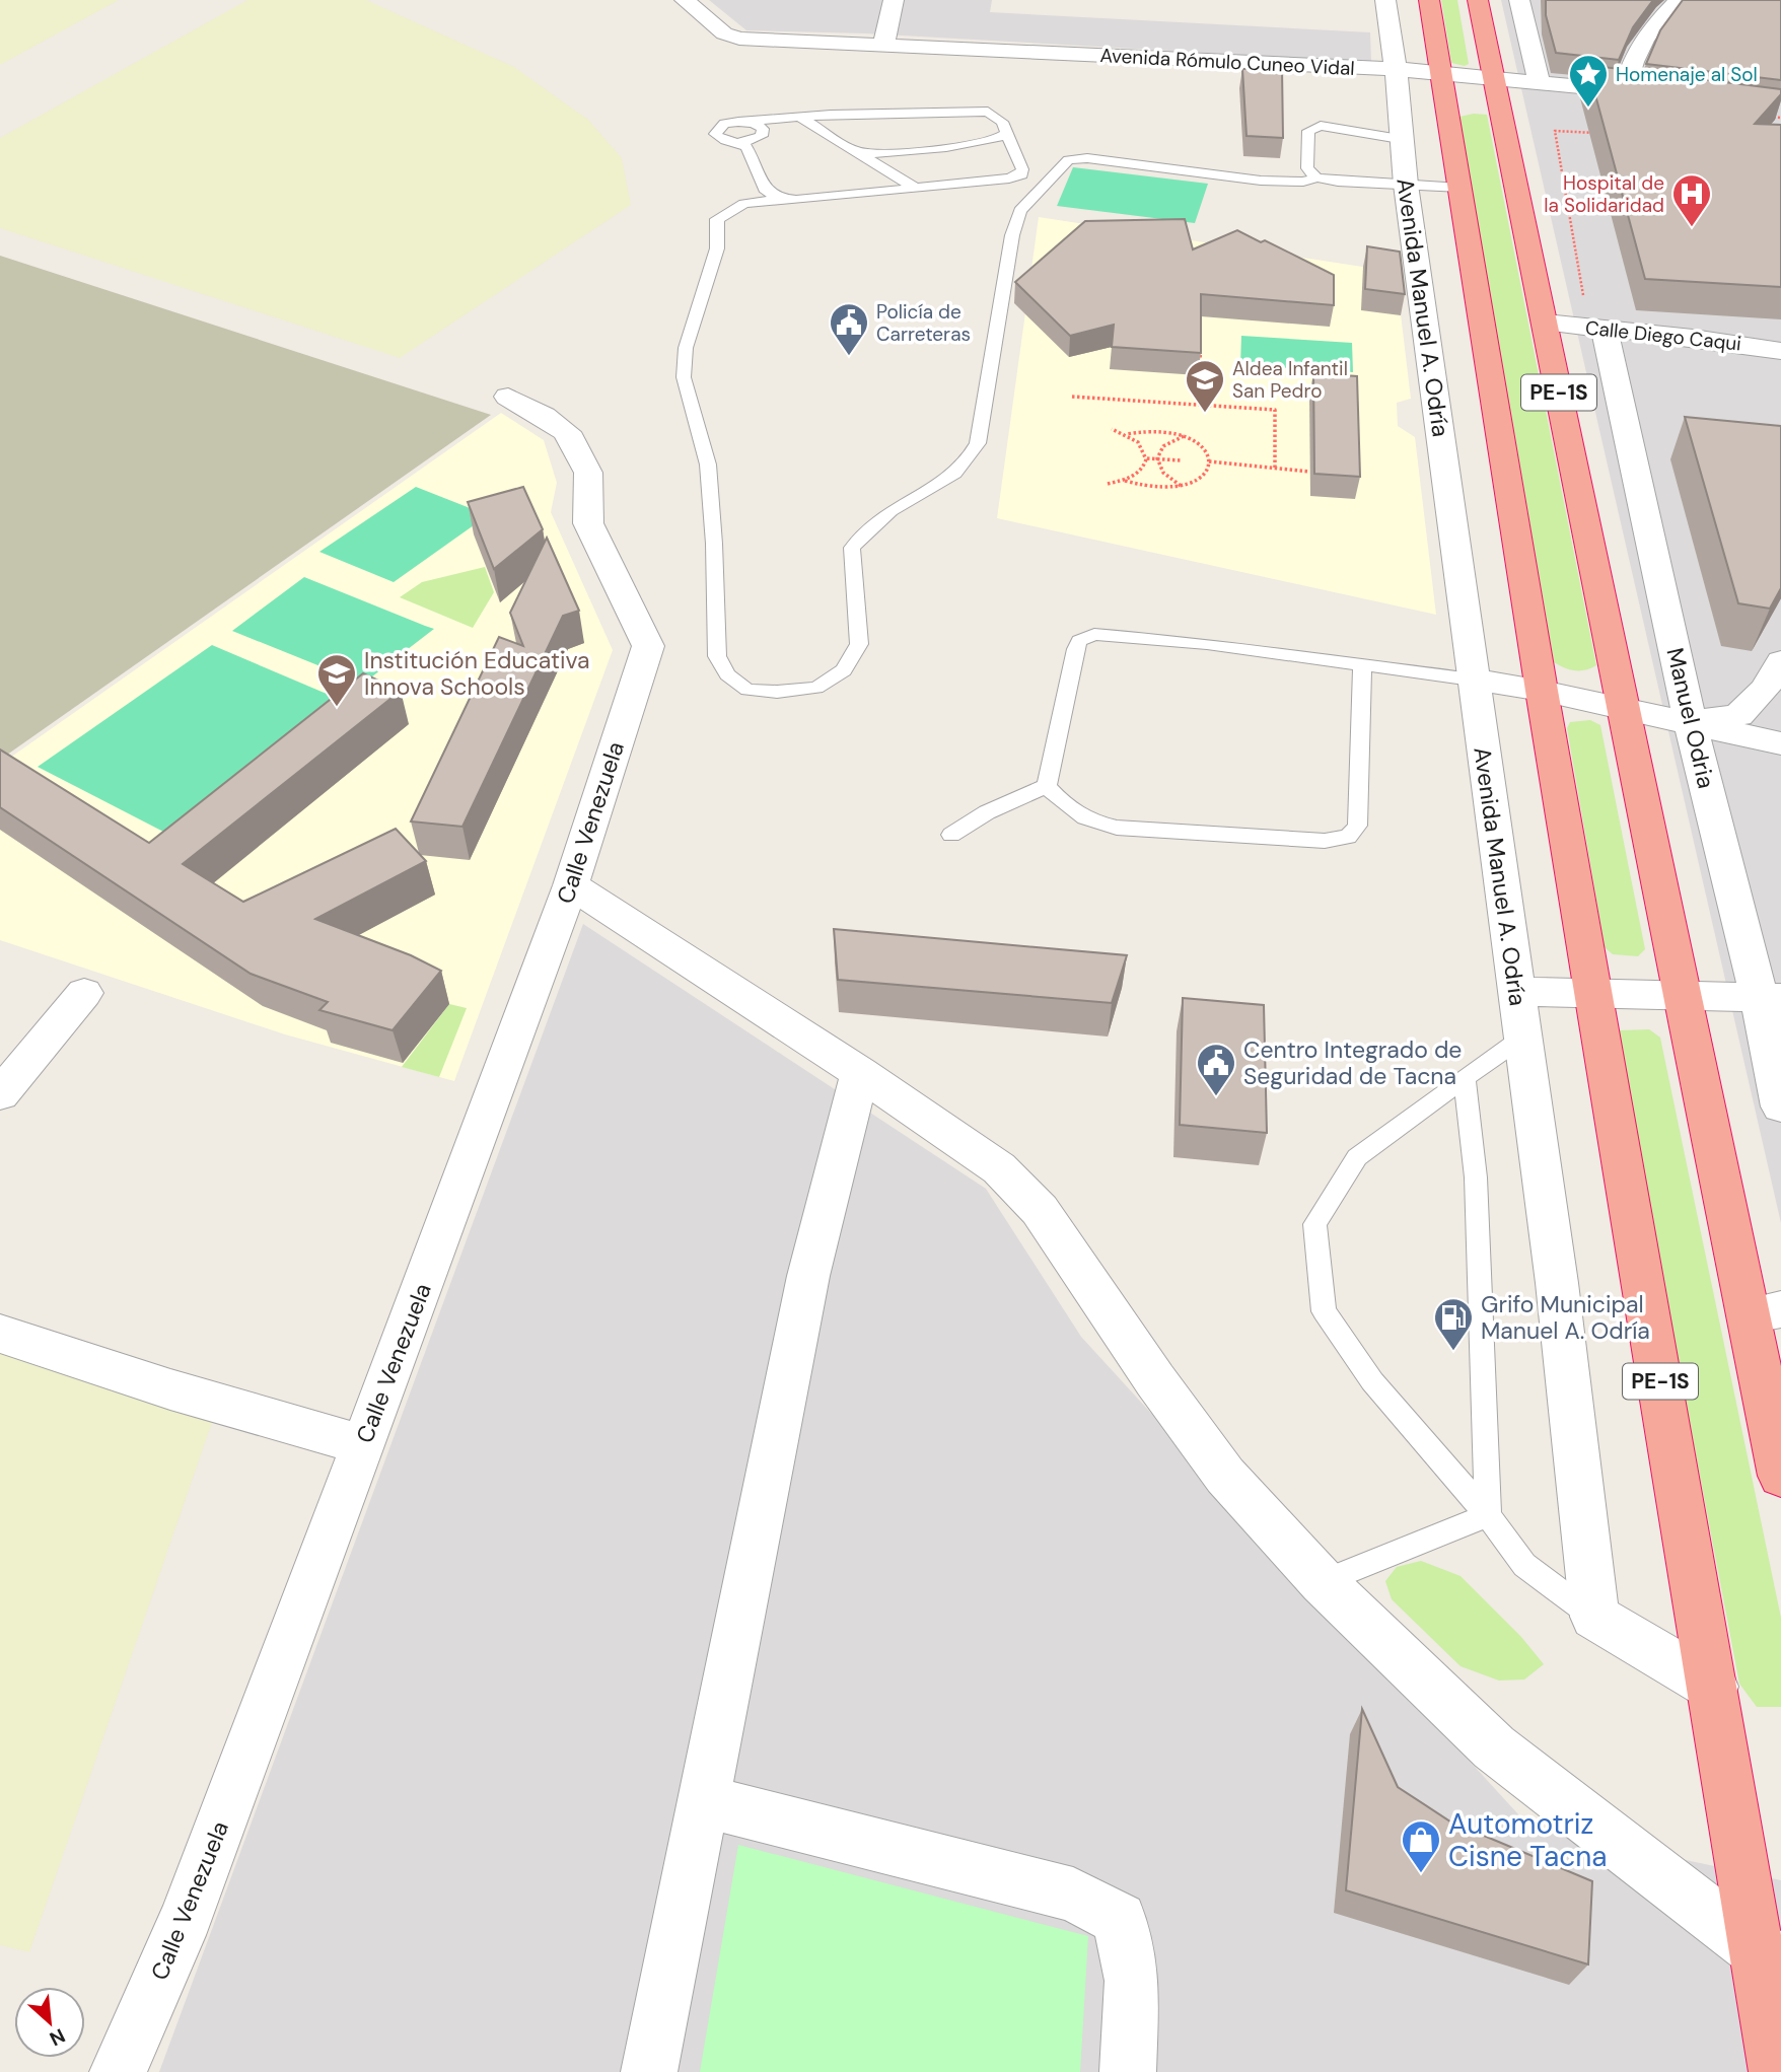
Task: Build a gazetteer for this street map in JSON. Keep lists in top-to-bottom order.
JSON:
{
  "streets": {
    "highway": ["PE-1S"],
    "street": [
      "Avenida Rómulo Cuneo Vidal",
      "Avenida Manuel A. Odría",
      "Calle Diego Caqui",
      "Manuel Odria",
      "Calle Venezuela"
    ]
  },
  "crossings": [
    ["Avenida Rómulo Cuneo Vidal", "Avenida Manuel A. Odría"],
    ["Avenida Rómulo Cuneo Vidal", "PE-1S"],
    ["Calle Diego Caqui", "PE-1S"],
    ["Calle Diego Caqui", "Manuel Odria"]
  ],
  "places": {
    "place": ["Homenaje al Sol"],
    "hospital": ["Hospital de la Solidaridad"],
    "public building": ["Policía de Carreteras", "Centro Integrado de Seguridad de Tacna"],
    "school or university": ["Aldea Infantil San Pedro", "Institución Educativa Innova Schools"],
    "fuel station": ["Grifo Municipal Manuel A. Odría"],
    "shop": ["Automotriz Cisne Tacna"]
  },
  "north": "bottom right"
}
